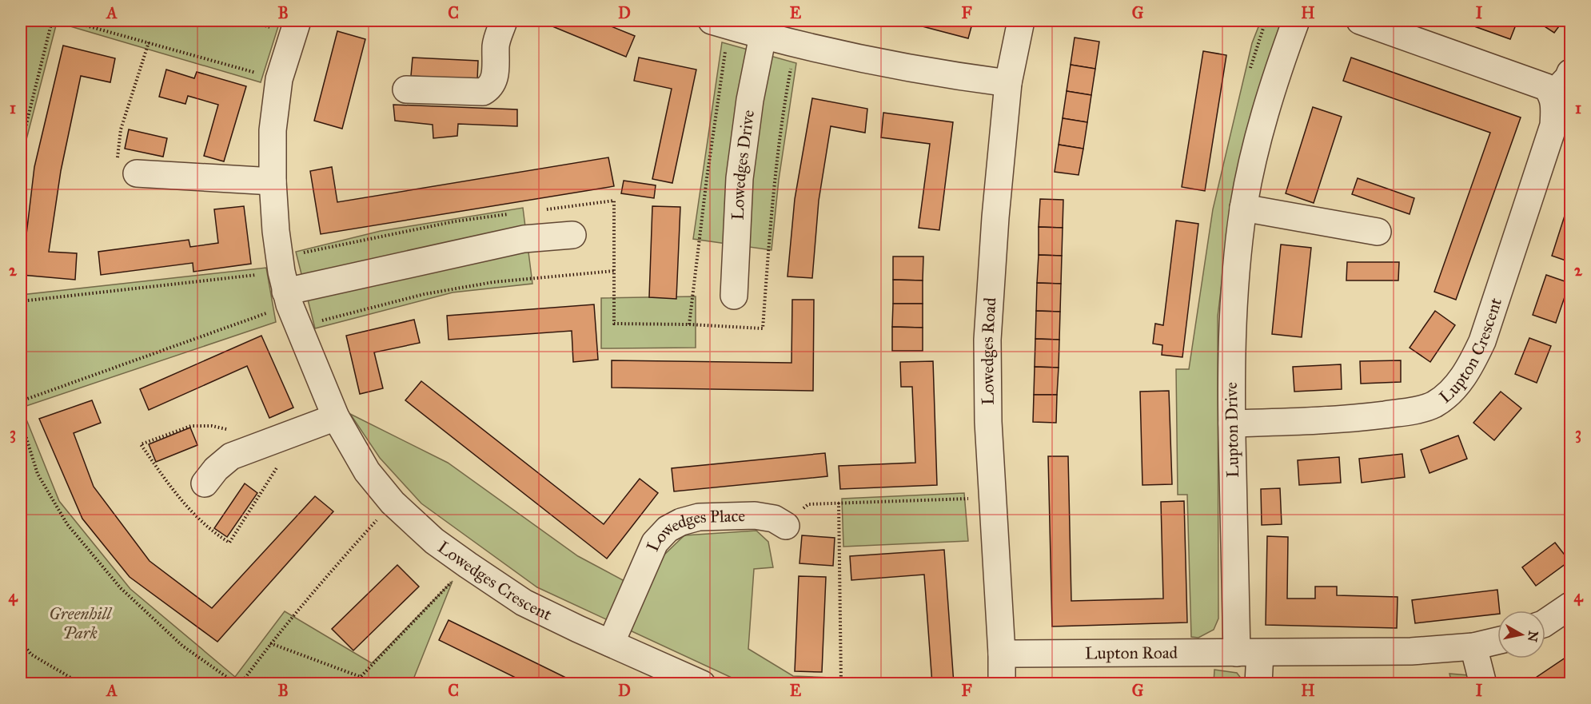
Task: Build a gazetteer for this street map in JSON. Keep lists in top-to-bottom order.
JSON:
{
  "streets": {
    "street": [
      "Lowedges Drive",
      "Lupton Crescent",
      "Lowedges Road",
      "Lupton Drive",
      "Lowedges Place",
      "Lowedges Crescent",
      "Lupton Road"
    ]
  },
  "crossings": [
    ["Lupton Crescent", "Lupton Drive"],
    ["Lowedges Road", "Lupton Road"],
    ["Lupton Drive", "Lupton Road"],
    ["Lowedges Place", "Lowedges Crescent"]
  ],
  "parks": ["Greenhill Park"],
  "north": "right",
  "grid": {
    "columns": [
      "A",
      "B",
      "C",
      "D",
      "E",
      "F",
      "G",
      "H",
      "I"
    ],
    "rows": [
      "1",
      "2",
      "3",
      "4"
    ]
  }
}
